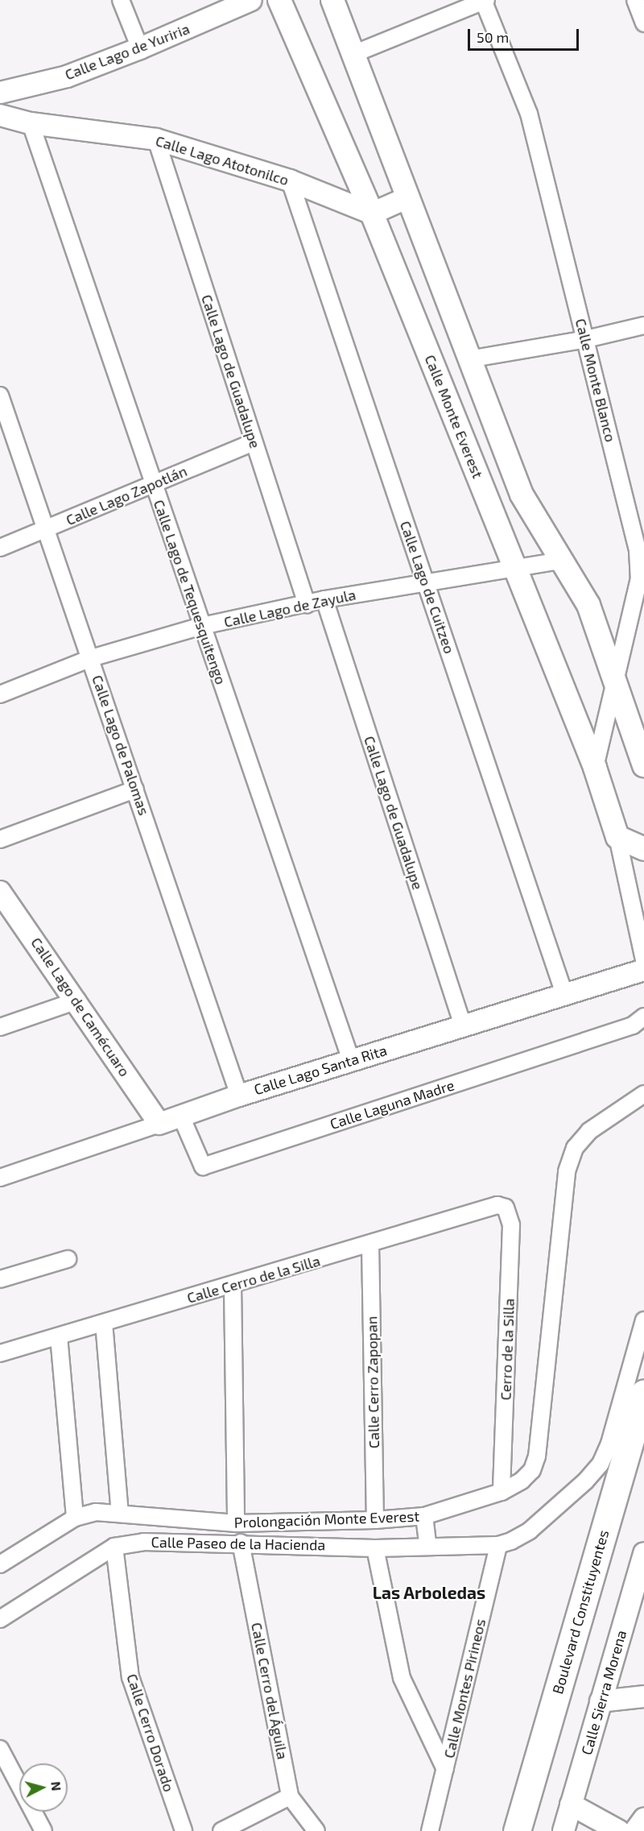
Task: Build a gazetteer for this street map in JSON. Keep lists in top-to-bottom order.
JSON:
{
  "streets": {
    "highway": ["Boulevard Constituyentes"],
    "main road": ["Calle Monte Everest"],
    "street": [
      "Calle Lago de Yuriria",
      "Calle Lago Atotonilco",
      "Calle Lago de Guadalupe",
      "Calle Monte Blanco",
      "Calle Lago Zapotlán",
      "Calle Lago de Cuitzeo",
      "Calle Lago de Tequesquitengo",
      "Calle Lago de Zayula",
      "Calle Lago de Palomas",
      "Calle Lago de Camécuaro",
      "Calle Lago Santa Rita",
      "Calle Laguna Madre",
      "Calle Cerro de la Silla",
      "Cerro de la Silla",
      "Calle Cerro Zapopan",
      "Prolongación Monte Everest",
      "Calle Paseo de la Hacienda",
      "Calle Montes Pirineos",
      "Calle Cerro del Águila",
      "Calle Sierra Morena",
      "Calle Cerro Dorado"
    ]
  },
  "crossings": [
    ["Calle Lago Atotonilco", "Calle Lago de Guadalupe"],
    ["Calle Lago Atotonilco", "Calle Monte Everest"],
    ["Calle Lago Atotonilco", "Calle Lago de Cuitzeo"],
    ["Calle Lago Atotonilco", "Calle Lago de Tequesquitengo"],
    ["Calle Lago de Guadalupe", "Calle Lago Zapotlán"],
    ["Calle Lago de Guadalupe", "Calle Lago de Zayula"],
    ["Calle Lago de Guadalupe", "Calle Lago Santa Rita"],
    ["Calle Monte Blanco", "Calle Monte Everest"],
    ["Calle Monte Everest", "Calle Lago de Zayula"],
    ["Calle Lago Zapotlán", "Calle Lago de Tequesquitengo"],
    ["Calle Lago Zapotlán", "Calle Lago de Palomas"],
    ["Calle Lago de Cuitzeo", "Calle Lago de Zayula"],
    ["Calle Lago de Cuitzeo", "Calle Lago Santa Rita"],
    ["Calle Lago de Tequesquitengo", "Calle Lago de Zayula"],
    ["Calle Lago de Tequesquitengo", "Calle Lago Santa Rita"],
    ["Calle Lago de Zayula", "Calle Lago de Palomas"],
    ["Calle Lago de Palomas", "Calle Lago Santa Rita"],
    ["Calle Lago de Camécuaro", "Calle Lago Santa Rita"],
    ["Calle Lago Santa Rita", "Calle Laguna Madre"],
    ["Calle Cerro de la Silla", "Cerro de la Silla"],
    ["Calle Cerro de la Silla", "Calle Cerro Zapopan"],
    ["Cerro de la Silla", "Prolongación Monte Everest"],
    ["Calle Cerro Zapopan", "Prolongación Monte Everest"],
    ["Calle Paseo de la Hacienda", "Calle Montes Pirineos"],
    ["Calle Paseo de la Hacienda", "Calle Cerro del Águila"],
    ["Calle Paseo de la Hacienda", "Calle Cerro Dorado"]
  ],
  "districts": ["Las Arboledas"],
  "scale_bar": "50 m",
  "north": "right"
}
